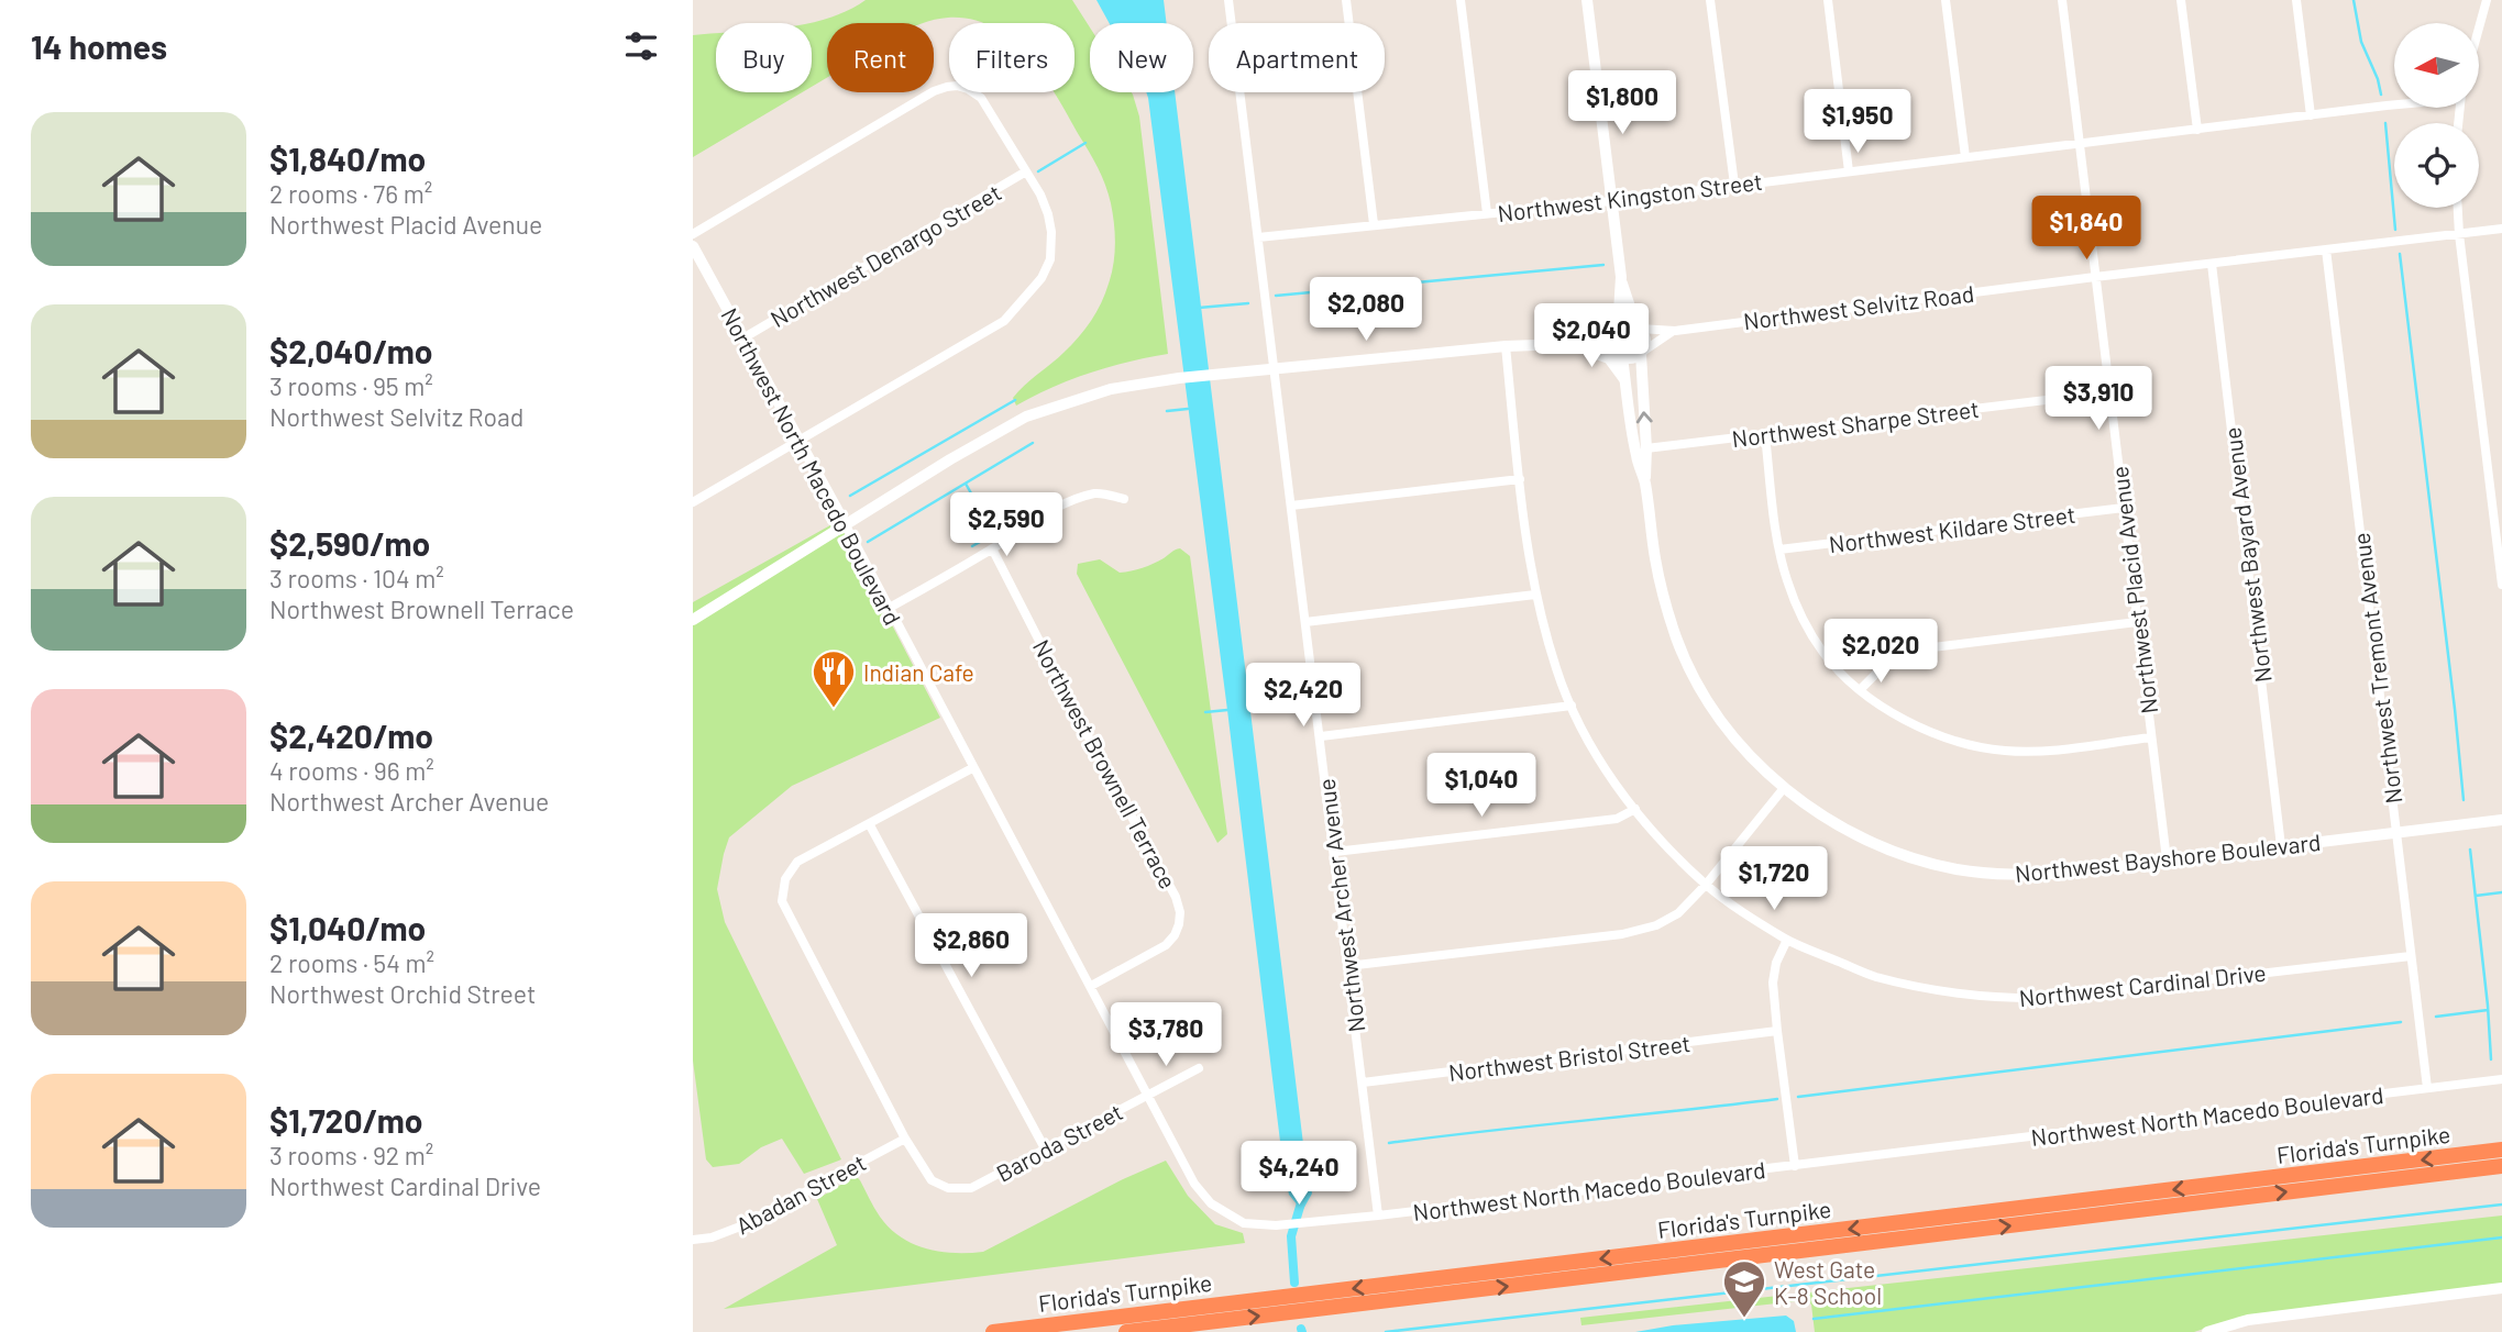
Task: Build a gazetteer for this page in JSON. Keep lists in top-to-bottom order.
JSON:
{
  "streets": {
    "highway": ["Florida's Turnpike"],
    "main road": ["Northwest Bayshore Boulevard"],
    "street": [
      "Northwest Kingston Street",
      "Northwest Denargo Street",
      "Northwest Selvitz Road",
      "Northwest Sharpe Street",
      "Northwest North Macedo Boulevard",
      "Northwest Kildare Street",
      "Northwest Bayard Avenue",
      "Northwest Placid Avenue",
      "Northwest Tremont Avenue",
      "Northwest Brownell Terrace",
      "Northwest Archer Avenue",
      "Northwest Cardinal Drive",
      "Northwest Bristol Street",
      "Baroda Street",
      "Abadan Street"
    ]
  },
  "crossings": [
    ["Northwest Kingston Street", "Northwest Placid Avenue"],
    ["Northwest Kingston Street", "Northwest Archer Avenue"],
    ["Northwest Denargo Street", "Northwest North Macedo Boulevard"],
    ["Northwest Selvitz Road", "Northwest Bayard Avenue"],
    ["Northwest Selvitz Road", "Northwest Placid Avenue"],
    ["Northwest Selvitz Road", "Northwest Tremont Avenue"],
    ["Northwest Selvitz Road", "Northwest Bayshore Boulevard"],
    ["Northwest Sharpe Street", "Northwest Placid Avenue"],
    ["Northwest Sharpe Street", "Northwest Bayshore Boulevard"],
    ["Northwest North Macedo Boulevard", "Northwest Tremont Avenue"],
    ["Northwest North Macedo Boulevard", "Northwest Brownell Terrace"],
    ["Northwest North Macedo Boulevard", "Northwest Archer Avenue"],
    ["Northwest North Macedo Boulevard", "Baroda Street"],
    ["Northwest Kildare Street", "Northwest Placid Avenue"],
    ["Northwest Bayard Avenue", "Northwest Bayshore Boulevard"],
    ["Northwest Placid Avenue", "Northwest Bayshore Boulevard"],
    ["Northwest Tremont Avenue", "Northwest Bayshore Boulevard"],
    ["Northwest Tremont Avenue", "Northwest Cardinal Drive"],
    ["Northwest Archer Avenue", "Northwest Bristol Street"],
    ["Baroda Street", "Abadan Street"]
  ],
  "places": {
    "restaurant": ["Indian Cafe"],
    "school or university": ["West Gate K-8 School"]
  },
  "north": "left",
  "page": {
    "heading": "14 homes",
    "chip": [
      "Buy",
      "Rent",
      "Filters",
      "New",
      "Apartment"
    ],
    "price": [
      "$1,800",
      "$1,950",
      "$1,840",
      "$2,080",
      "$2,040",
      "$3,910",
      "$2,590",
      "$2,020",
      "$2,420",
      "$1,040",
      "$1,720",
      "$2,860",
      "$3,780",
      "$4,240"
    ],
    "list": [
      {
        "name": "$1,840/mo",
        "note": "2 rooms · 76 m² · Northwest Placid Avenue"
      },
      {
        "name": "$2,040/mo",
        "note": "3 rooms · 95 m² · Northwest Selvitz Road"
      },
      {
        "name": "$2,590/mo",
        "note": "3 rooms · 104 m² · Northwest Brownell Terrace"
      },
      {
        "name": "$2,420/mo",
        "note": "4 rooms · 96 m² · Northwest Archer Avenue"
      },
      {
        "name": "$1,040/mo",
        "note": "2 rooms · 54 m² · Northwest Orchid Street"
      },
      {
        "name": "$1,720/mo",
        "note": "3 rooms · 92 m² · Northwest Cardinal Drive"
      }
    ]
  }
}
